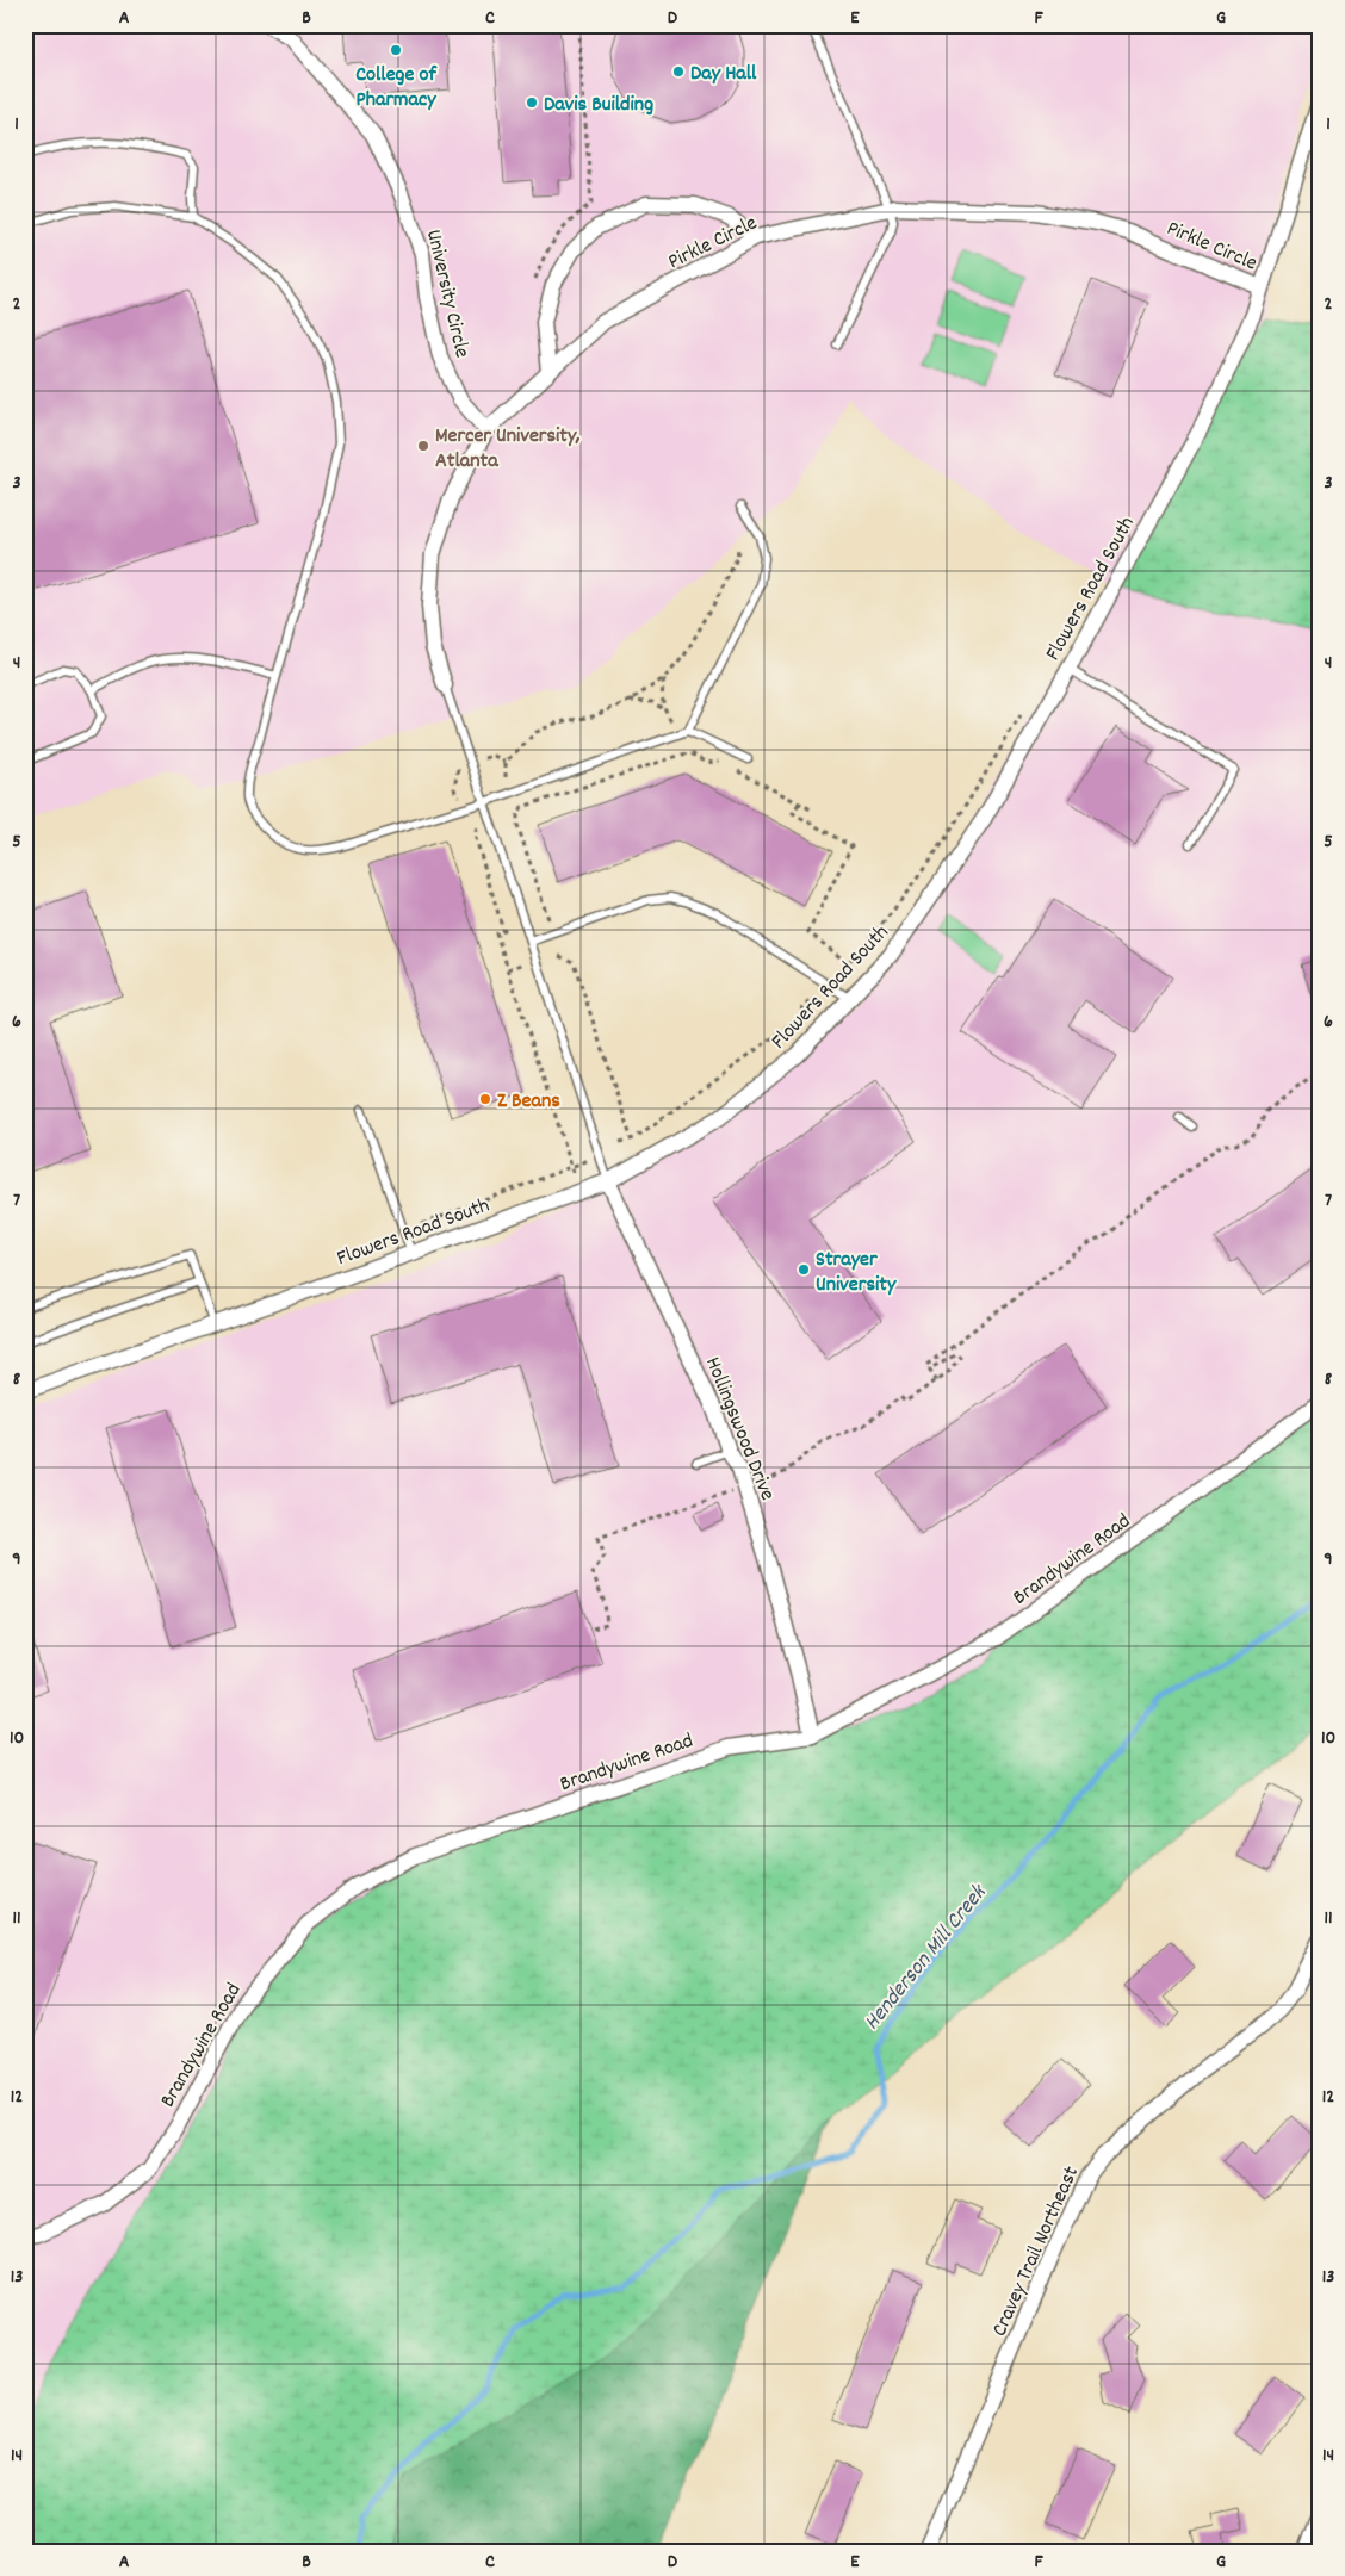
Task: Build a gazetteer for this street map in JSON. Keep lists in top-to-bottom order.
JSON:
{
  "streets": {
    "street": [
      "Pirkle Circle",
      "University Circle",
      "Flowers Road South",
      "Hollingswood Drive",
      "Brandywine Road",
      "Cravey Trail Northeast"
    ]
  },
  "crossings": [
    ["Pirkle Circle", "University Circle"],
    ["Pirkle Circle", "Flowers Road South"],
    ["Flowers Road South", "Hollingswood Drive"],
    ["Hollingswood Drive", "Brandywine Road"]
  ],
  "water": ["Henderson Mill Creek"],
  "places": [
    "College of Pharmacy",
    "Day Hall",
    "Davis Building",
    "Mercer University, Atlanta",
    "Z Beans",
    "Strayer University"
  ],
  "grid": {
    "columns": [
      "A",
      "B",
      "C",
      "D",
      "E",
      "F",
      "G"
    ],
    "rows": [
      "1",
      "2",
      "3",
      "4",
      "5",
      "6",
      "7",
      "8",
      "9",
      "10",
      "11",
      "12",
      "13",
      "14"
    ]
  }
}
